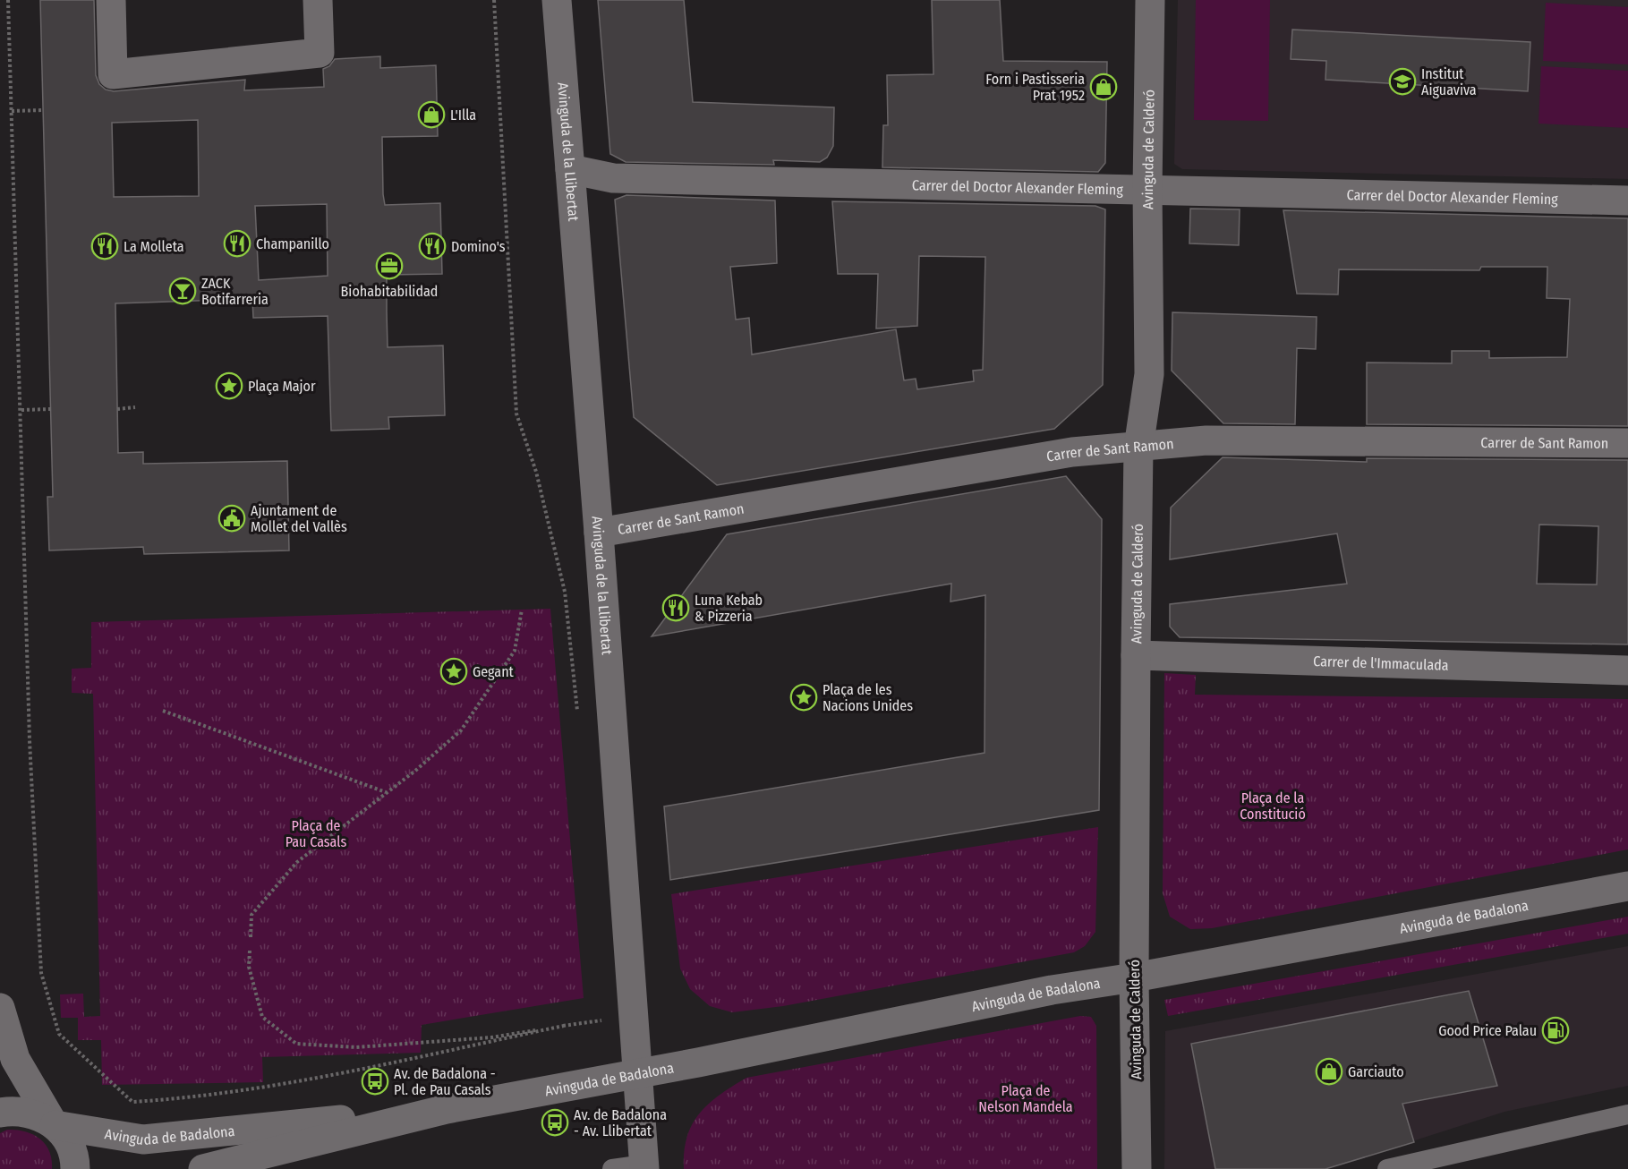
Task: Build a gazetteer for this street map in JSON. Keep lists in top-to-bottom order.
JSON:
{
  "streets": {
    "street": [
      "Avinguda de Calderó",
      "Avinguda de la Llibertat",
      "Carrer del Doctor Alexander Fleming",
      "Carrer de Sant Ramon",
      "Carrer de l'Immaculada",
      "Avinguda de Badalona"
    ]
  },
  "crossings": [
    ["Avinguda de Calderó", "Carrer del Doctor Alexander Fleming"],
    ["Avinguda de Calderó", "Carrer de Sant Ramon"],
    ["Avinguda de Calderó", "Carrer de l'Immaculada"],
    ["Avinguda de Calderó", "Avinguda de Badalona"],
    ["Avinguda de la Llibertat", "Carrer del Doctor Alexander Fleming"],
    ["Avinguda de la Llibertat", "Carrer de Sant Ramon"],
    ["Avinguda de la Llibertat", "Avinguda de Badalona"]
  ],
  "parks": ["Plaça de la Constitució", "Plaça de Pau Casals", "Plaça de Nelson Mandela"],
  "places": {
    "school or university": ["Institut Aiguaviva"],
    "shop": ["Forn i Pastisseria Prat 1952", "L'Illa", "Garciauto"],
    "restaurant": [
      "Champanillo",
      "La Molleta",
      "Domino's",
      "Luna Kebab & Pizzeria"
    ],
    "office": ["Biohabitabilidad"],
    "bar": ["ZACK Botifarreria"],
    "place": ["Plaça Major", "Gegant", "Plaça de les Nacions Unides"],
    "public building": ["Ajuntament de Mollet del Vallès"],
    "fuel station": ["Good Price Palau"],
    "bus stop": ["Av. de Badalona - Pl. de Pau Casals", "Av. de Badalona - Av. Llibertat"]
  }
}
